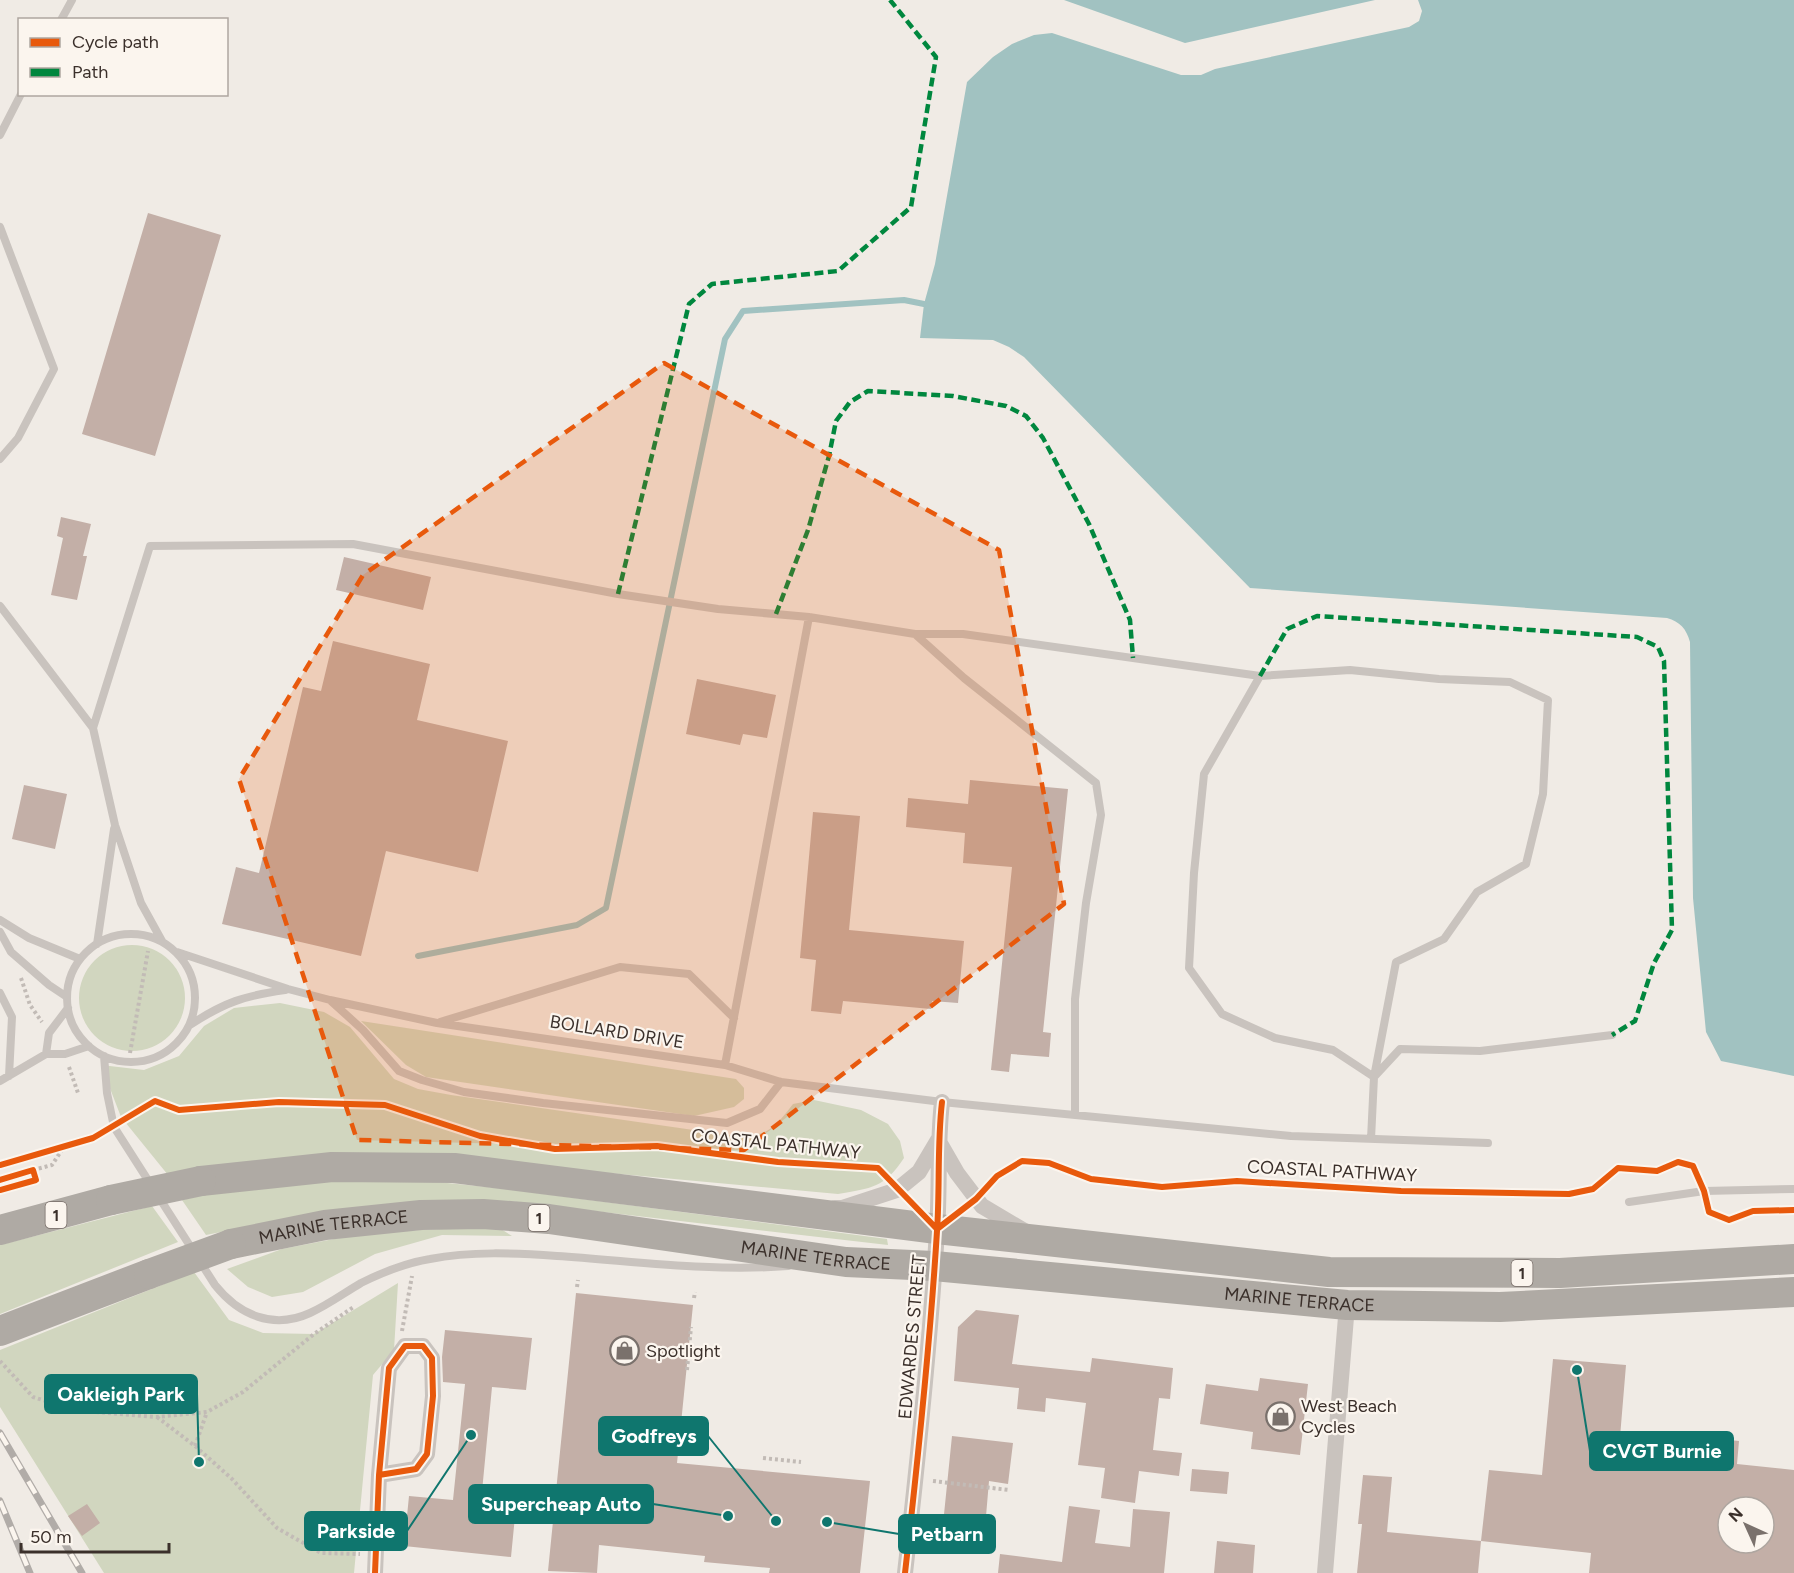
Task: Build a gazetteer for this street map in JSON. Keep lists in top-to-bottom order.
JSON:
{
  "streets": {
    "highway": ["1", "MARINE TERRACE"],
    "street": ["EDWARDES STREET"],
    "lane": ["BOLLARD DRIVE"],
    "cycle path": ["COASTAL PATHWAY"]
  },
  "crossings": [
    ["BOLLARD DRIVE", "EDWARDES STREET"],
    ["MARINE TERRACE", "EDWARDES STREET"]
  ],
  "places": {
    "shop": ["Spotlight", "West Beach Cycles"],
    "other": [
      "CVGT Burnie",
      "Parkside",
      "Oakleigh Park",
      "Supercheap Auto",
      "Godfreys",
      "Petbarn"
    ]
  },
  "legend": ["Cycle path", "Path"],
  "scale_bar": "50 m",
  "north": "top left"
}
